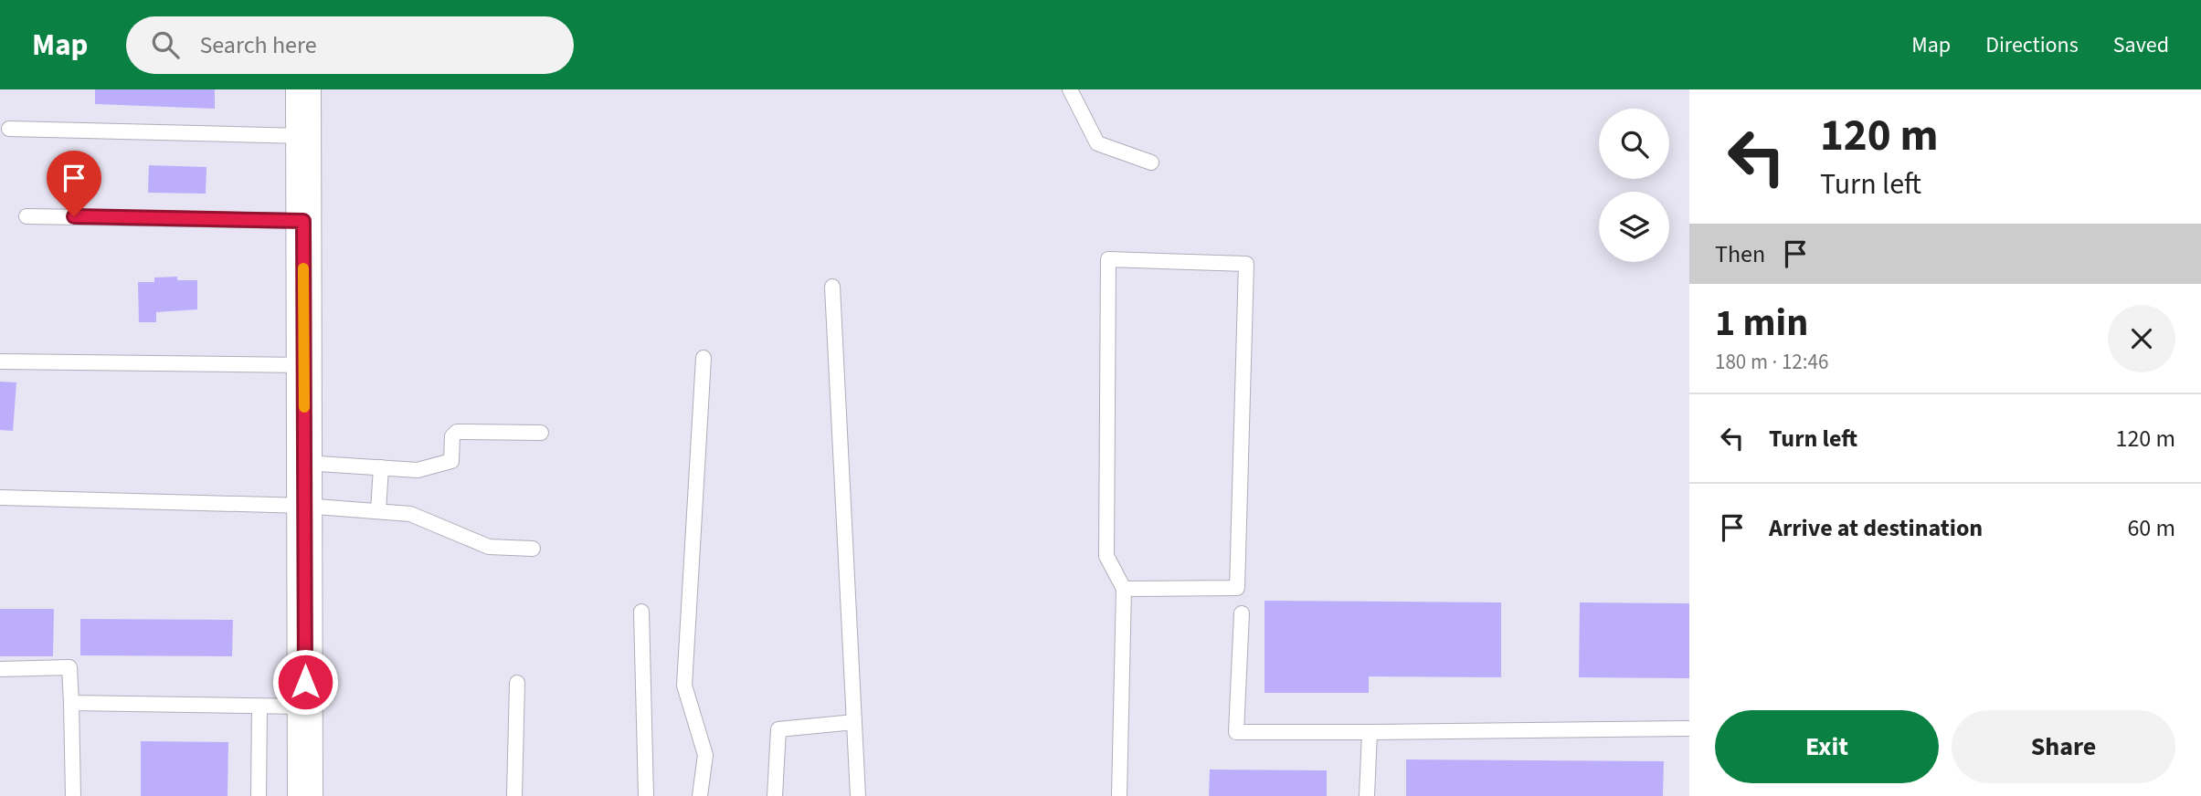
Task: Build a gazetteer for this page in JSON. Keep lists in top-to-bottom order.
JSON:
{
  "page": {
    "header": "Map",
    "search": "Search here",
    "nav": ["Map", "Directions", "Saved"],
    "turn": ["120 m", "Turn left"],
    "then": "Then",
    "heading": ["1 min", "180 m · 12:46"],
    "list": [
      {
        "name": "Turn left",
        "value": "120 m"
      },
      {
        "name": "Arrive at destination",
        "value": "60 m"
      }
    ],
    "buttons": ["Exit", "Share"]
  }
}
